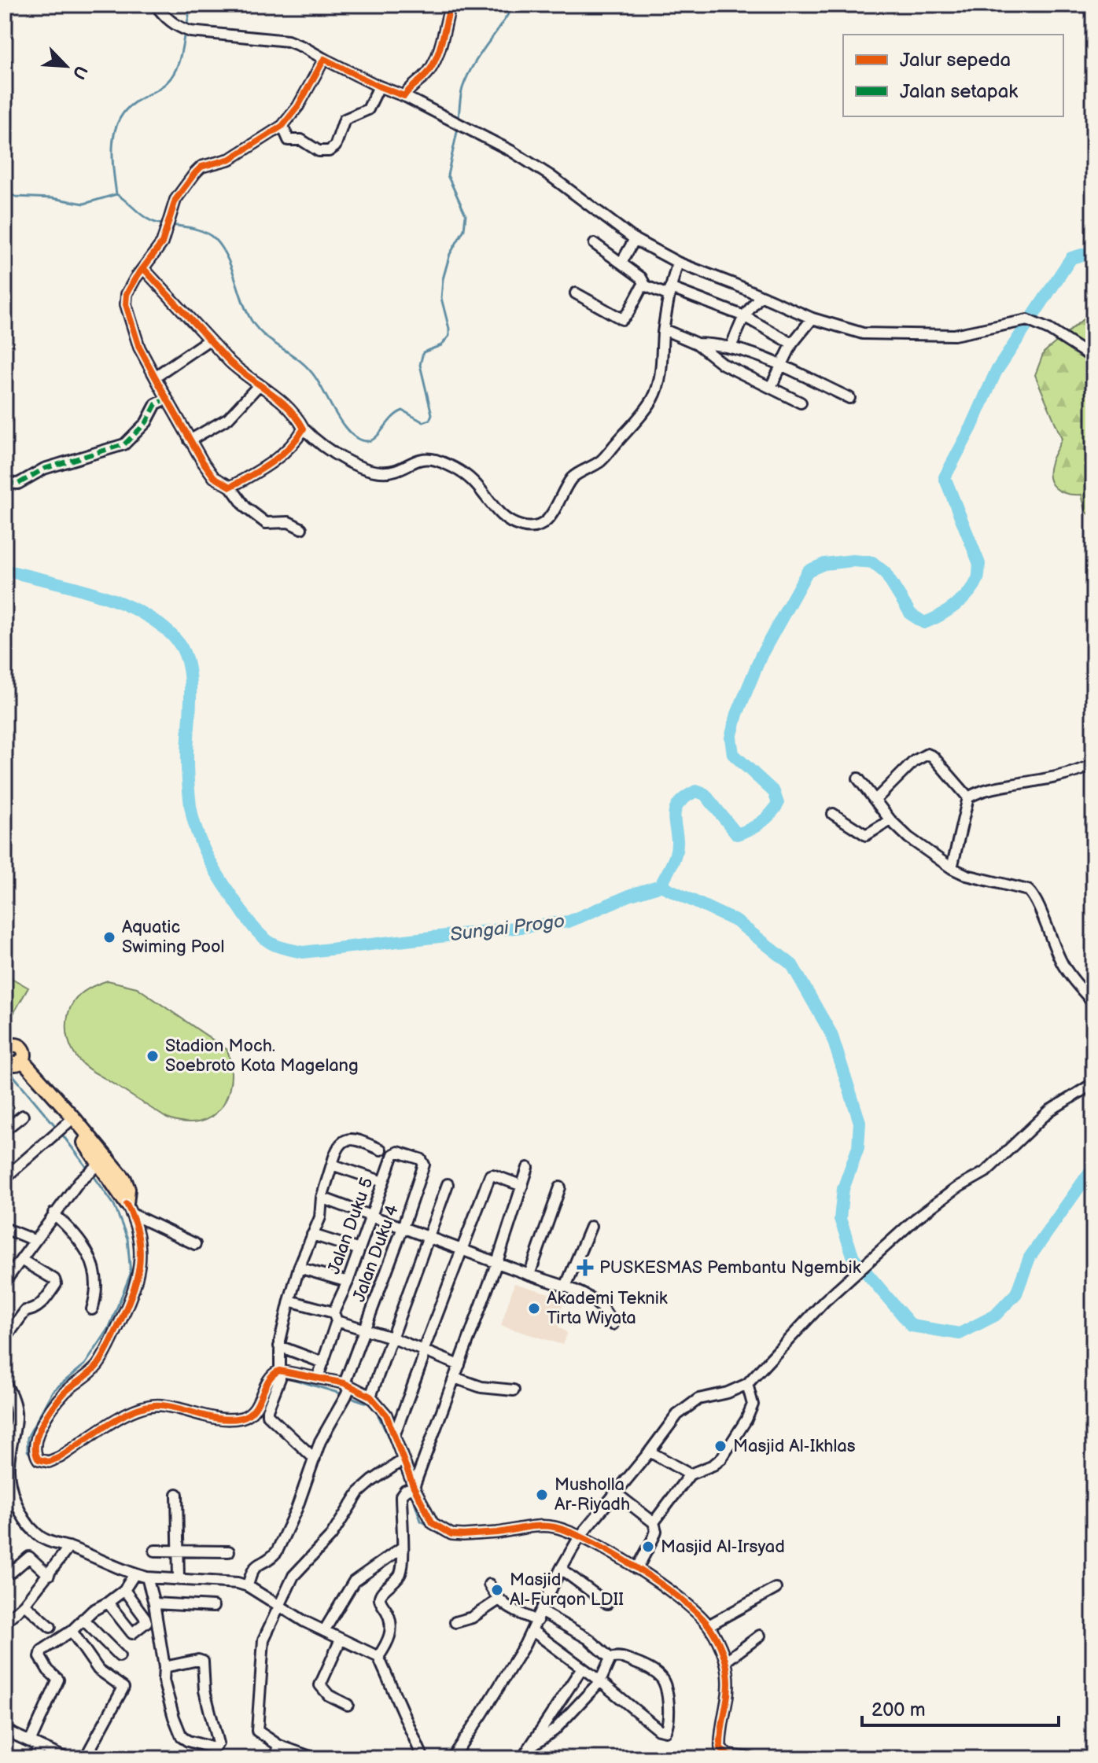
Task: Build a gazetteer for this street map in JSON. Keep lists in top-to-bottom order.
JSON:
{
  "streets": {
    "street": ["Jalan Duku 5", "Jalan Duku 4"]
  },
  "crossings": [
    ["Jalan Duku 5", "Jalan Duku 4"]
  ],
  "water": ["Sungai Progo"],
  "places": {
    "other": [
      "Aquatic Swiming Pool",
      "Stadion Moch. Soebroto Kota Magelang",
      "Akademi Teknik Tirta Wiyata",
      "Masjid Al-Ikhlas",
      "Musholla Ar-Riyadh",
      "Masjid Al-Irsyad",
      "Masjid Al-Furqon LDII"
    ],
    "health": ["PUSKESMAS Pembantu Ngembik"]
  },
  "legend": ["Jalur sepeda", "Jalan setapak"],
  "scale_bar": "200 m",
  "north": "bottom right"
}
